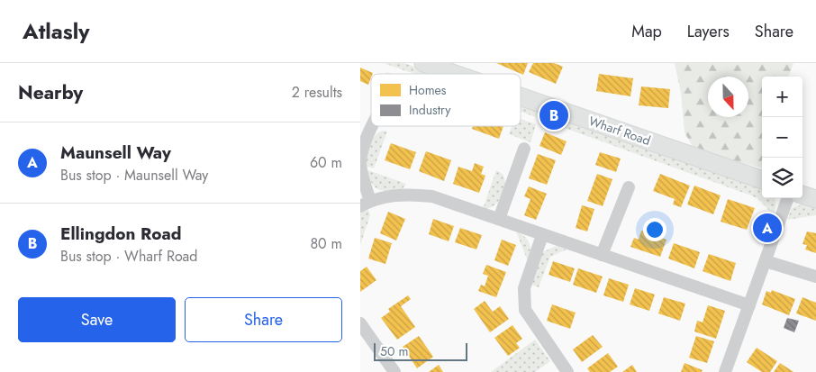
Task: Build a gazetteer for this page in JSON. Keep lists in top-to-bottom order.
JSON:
{
  "streets": {
    "main road": ["Wharf Road"]
  },
  "legend": ["Homes", "Industry"],
  "scale_bar": "50 m",
  "north": "bottom",
  "page": {
    "header": "Atlasly",
    "nav": ["Map", "Layers", "Share"],
    "heading": ["Nearby", "2 results"],
    "map_buttons": ["+", "−"],
    "pins": ["B", "A"],
    "list": [
      {
        "mark": "A",
        "name": "Maunsell Way",
        "note": "Bus stop · Maunsell Way",
        "value": "60 m"
      },
      {
        "mark": "B",
        "name": "Ellingdon Road",
        "note": "Bus stop · Wharf Road",
        "value": "80 m"
      }
    ],
    "buttons": ["Save", "Share"],
    "scale": "50 m"
  }
}
